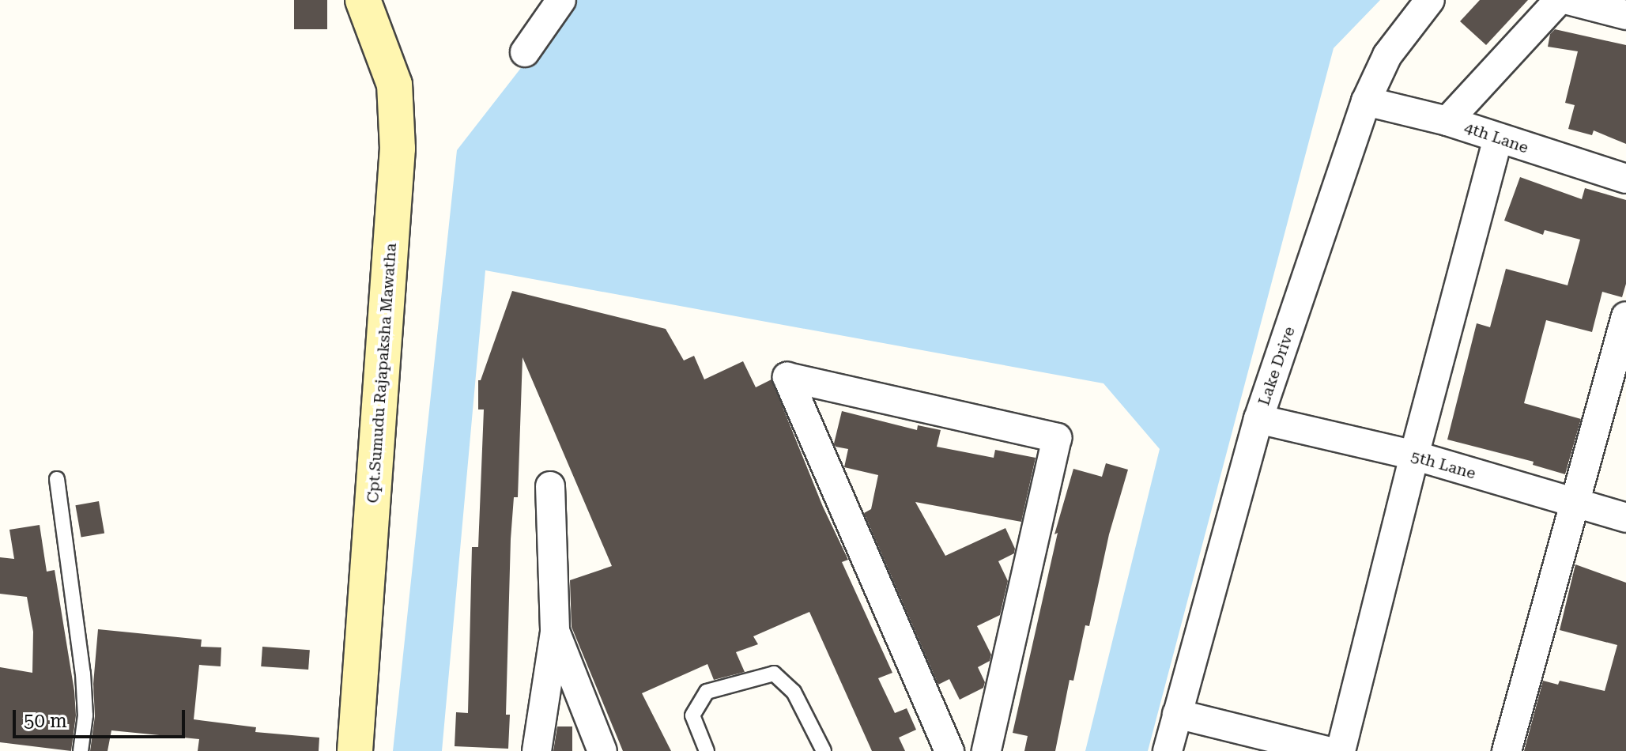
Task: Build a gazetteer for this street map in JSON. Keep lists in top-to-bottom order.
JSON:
{
  "streets": {
    "main road": ["Cpt.Sumudu Rajapaksha Mawatha"],
    "street": ["4th Lane", "Lake Drive", "5th Lane"]
  },
  "crossings": [
    ["4th Lane", "Lake Drive"],
    ["Lake Drive", "5th Lane"]
  ],
  "scale_bar": "50 m"
}
